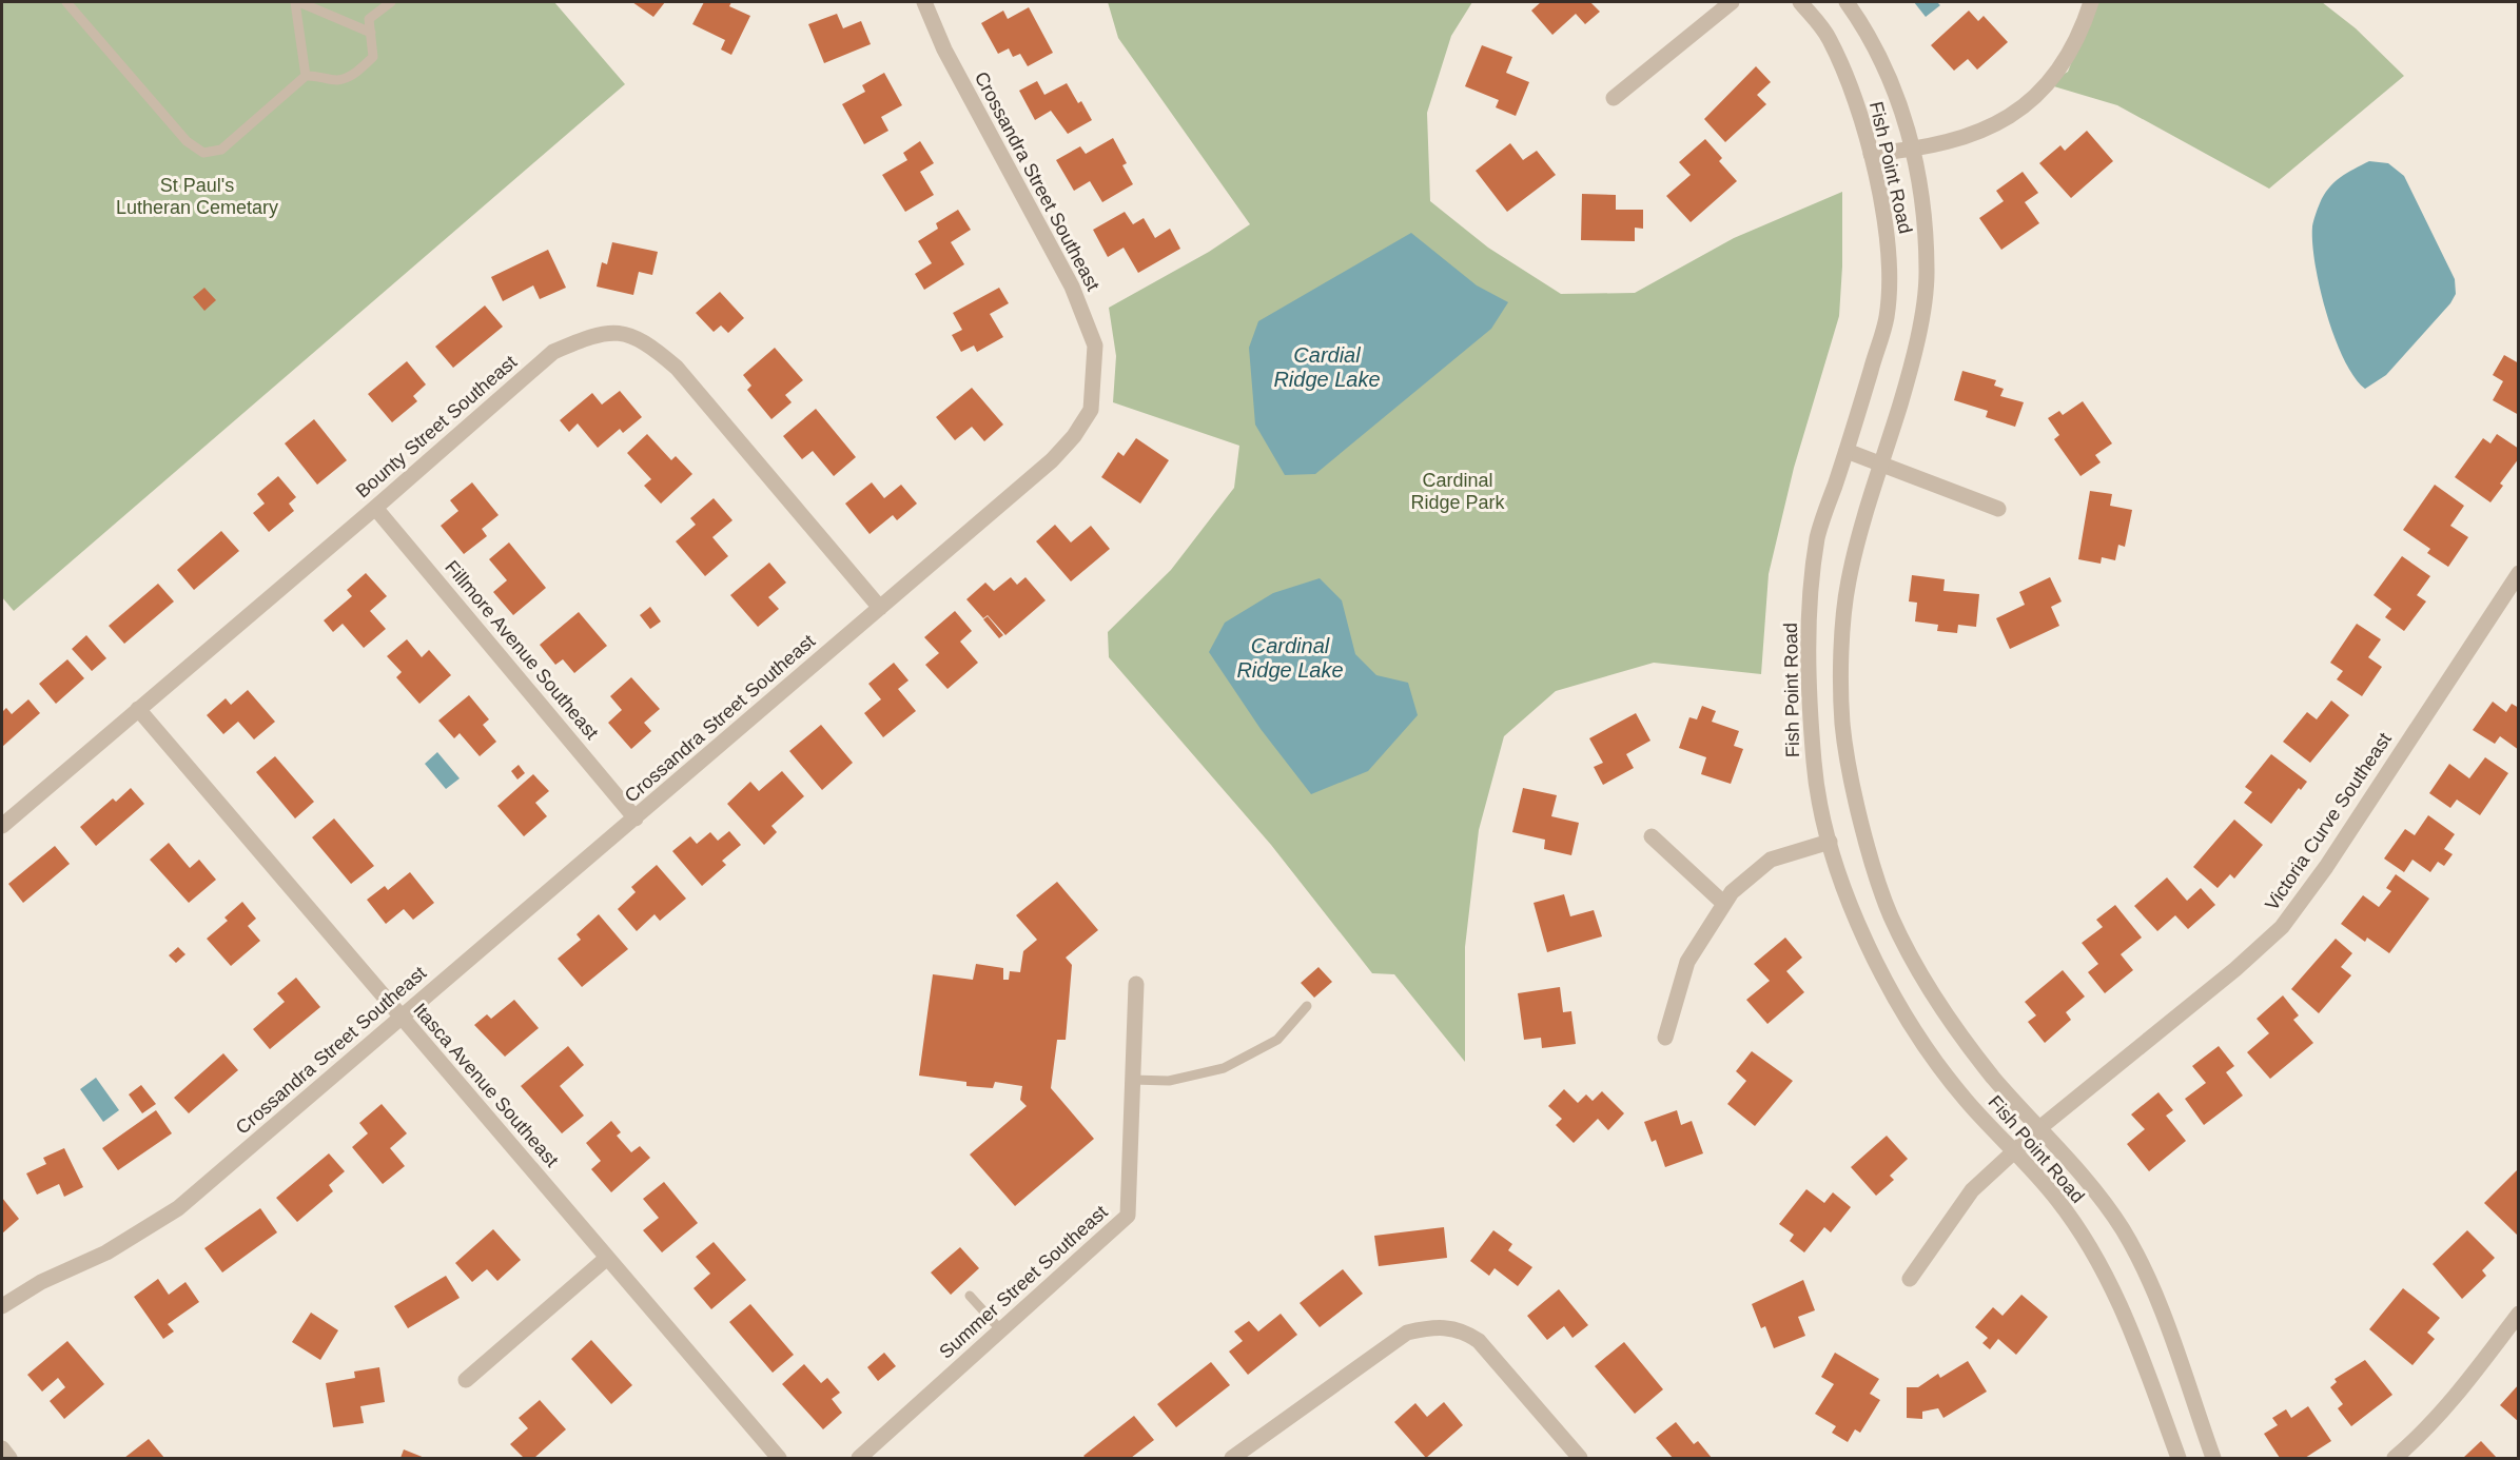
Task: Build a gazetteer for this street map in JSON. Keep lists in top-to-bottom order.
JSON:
{
  "streets": {
    "street": [
      "Fish Point Road",
      "Crossandra Street Southeast",
      "Bounty Street Southeast",
      "Fillmore Avenue Southeast",
      "Victoria Curve Southeast",
      "Itasca Avenue Southeast",
      "Summer Street Southeast"
    ]
  },
  "crossings": [
    ["Fish Point Road", "Victoria Curve Southeast"],
    ["Crossandra Street Southeast", "Bounty Street Southeast"],
    ["Crossandra Street Southeast", "Fillmore Avenue Southeast"],
    ["Crossandra Street Southeast", "Itasca Avenue Southeast"],
    ["Bounty Street Southeast", "Fillmore Avenue Southeast"],
    ["Bounty Street Southeast", "Itasca Avenue Southeast"]
  ],
  "water": ["Cardial Ridge Lake", "Cardinal Ridge Lake"],
  "parks": ["St Paul's Lutheran Cemetary", "Cardinal Ridge Park"]
}
